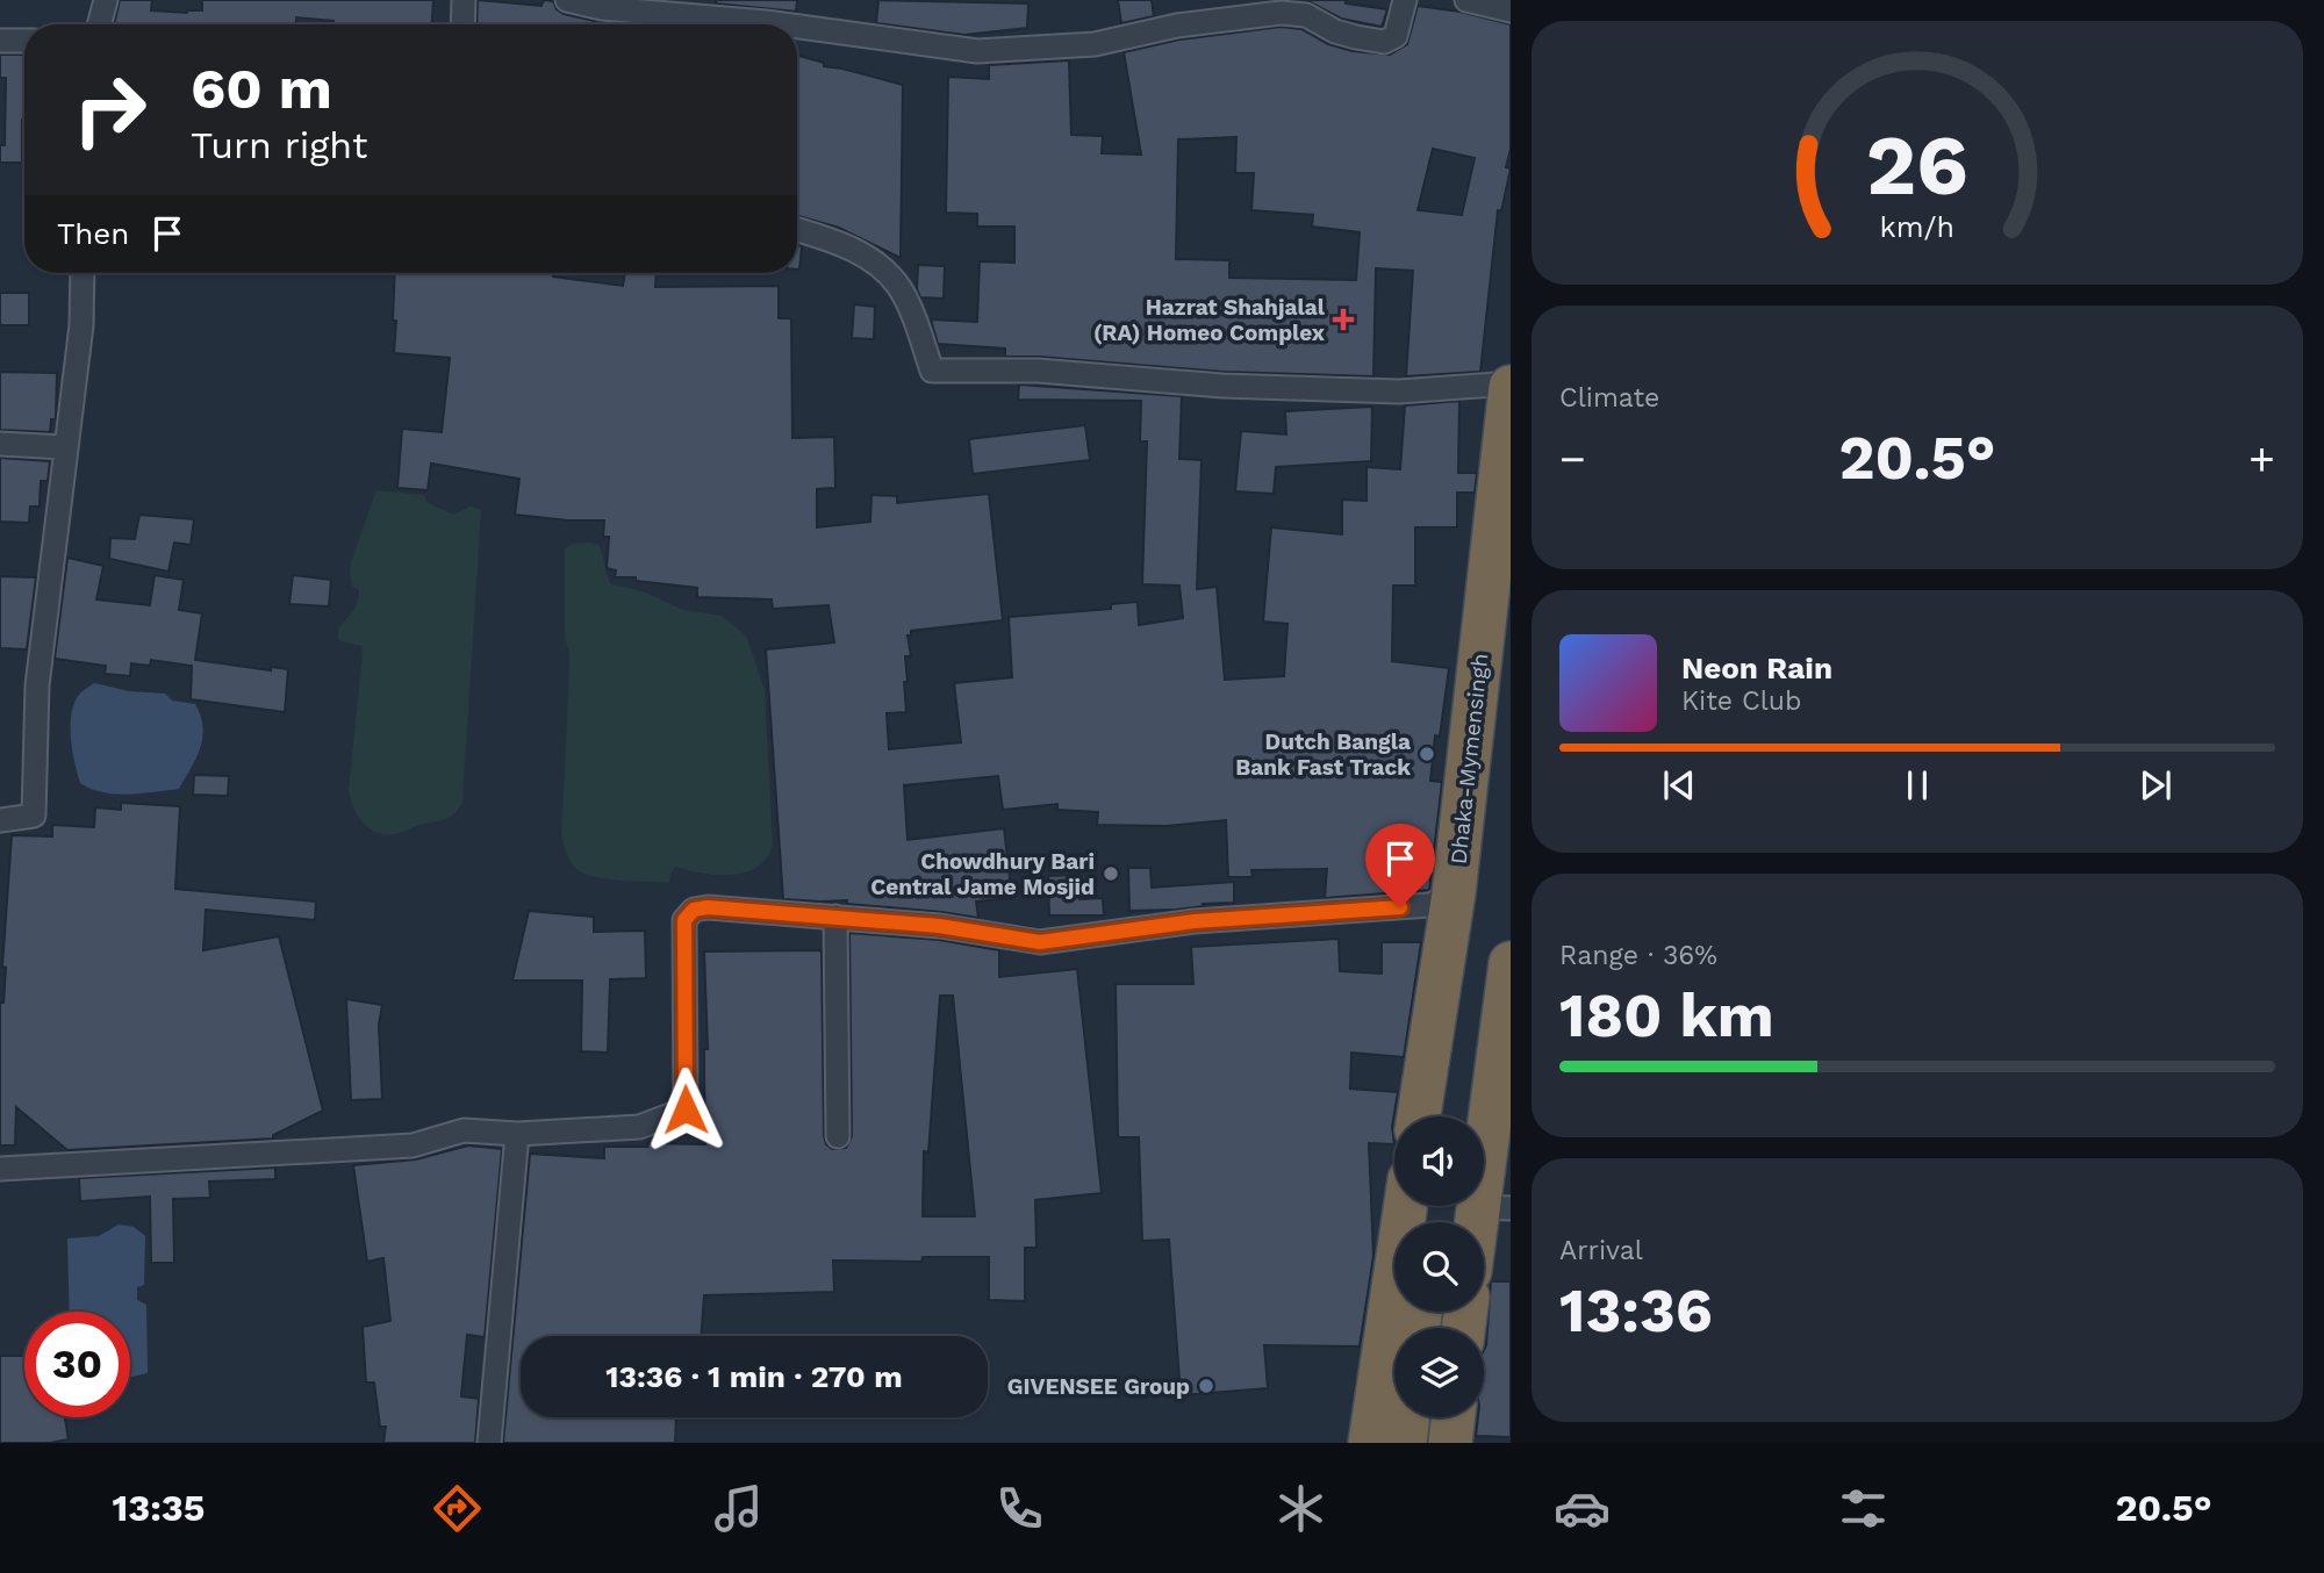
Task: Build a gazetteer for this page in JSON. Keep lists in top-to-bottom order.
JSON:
{
  "streets": {
    "highway": ["Dhaka-Mymensingh"]
  },
  "places": {
    "health": ["Hazrat Shahjalal (RA) Homeo Complex"],
    "other": ["Dutch Bangla Bank Fast Track", "Chowdhury Bari Central Jame Mosjid", "GIVENSEE Group"]
  },
  "page": {
    "turn": ["60 m", "Turn right"],
    "then": "Then",
    "tile": [
      "Climate",
      ["Range · 36%", "180 km"],
      ["Arrival", "13:36"]
    ],
    "heat": ["−", "20.5°", "+"],
    "song": ["Neon Rain", "Kite Club"],
    "limit": "30",
    "trip": "13:36 · 1 min · 270 m",
    "tabs": ["13:35", "20.5°"],
    "gauge": ["26", "km/h"]
  }
}
